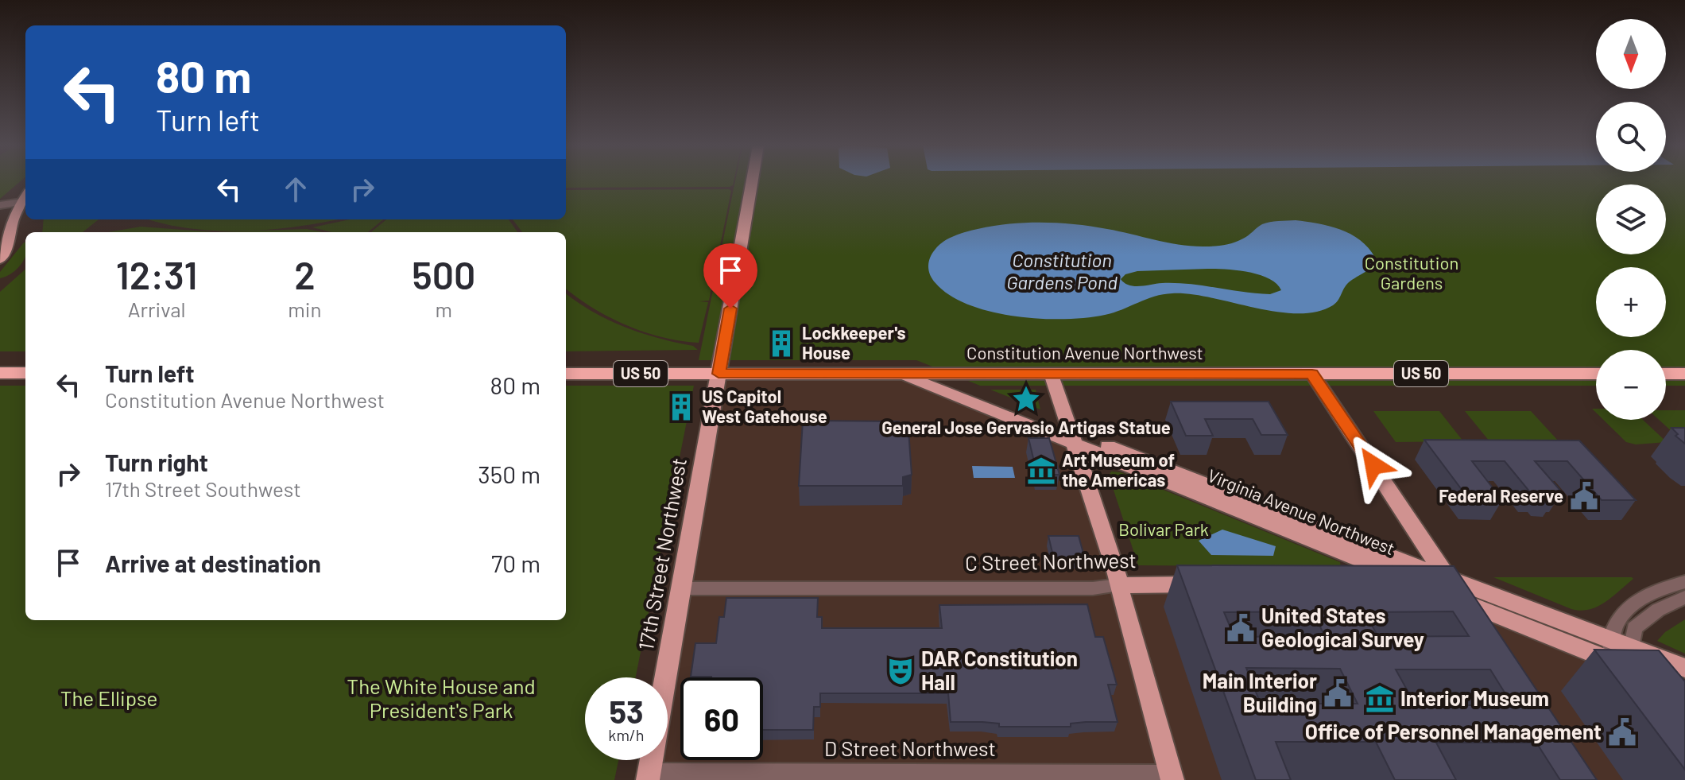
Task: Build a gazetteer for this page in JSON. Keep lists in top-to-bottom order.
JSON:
{
  "streets": {
    "highway": ["Constitution Avenue Northwest", "US 50"],
    "main road": ["Virginia Avenue Northwest", "17th Street Northwest", "C Street Northwest"],
    "street": ["D Street Northwest"]
  },
  "crossings": [
    ["Constitution Avenue Northwest", "Virginia Avenue Northwest"],
    ["Constitution Avenue Northwest", "17th Street Northwest"],
    ["17th Street Northwest", "C Street Northwest"],
    ["17th Street Northwest", "D Street Northwest"]
  ],
  "water": ["Constitution Gardens Pond"],
  "parks": [
    "Constitution Gardens",
    "Bolivar Park",
    "The White House and President's Park",
    "The Ellipse"
  ],
  "places": {
    "building": ["Lockkeeper's House", "US Capitol West Gatehouse"],
    "place": ["General Jose Gervasio Artigas Statue"],
    "museum": ["Art Museum of the Americas", "Interior Museum"],
    "public building": [
      "Federal Reserve",
      "United States Geological Survey",
      "Main Interior Building",
      "Office of Personnel Management"
    ],
    "theatre": ["DAR Constitution Hall"]
  },
  "north": "bottom",
  "page": {
    "map_buttons": ["+", "−"],
    "turn": ["80 m", "Turn left"],
    "eta": [
      "12:31",
      "Arrival",
      "2",
      "min",
      "500",
      "m"
    ],
    "list": [
      {
        "name": "Turn left",
        "note": "Constitution Avenue Northwest",
        "value": "80 m"
      },
      {
        "name": "Turn right",
        "note": "17th Street Southwest",
        "value": "350 m"
      },
      {
        "name": "Arrive at destination",
        "value": "70 m"
      }
    ],
    "speed": "53 km/h",
    "limit": "60"
  }
}
